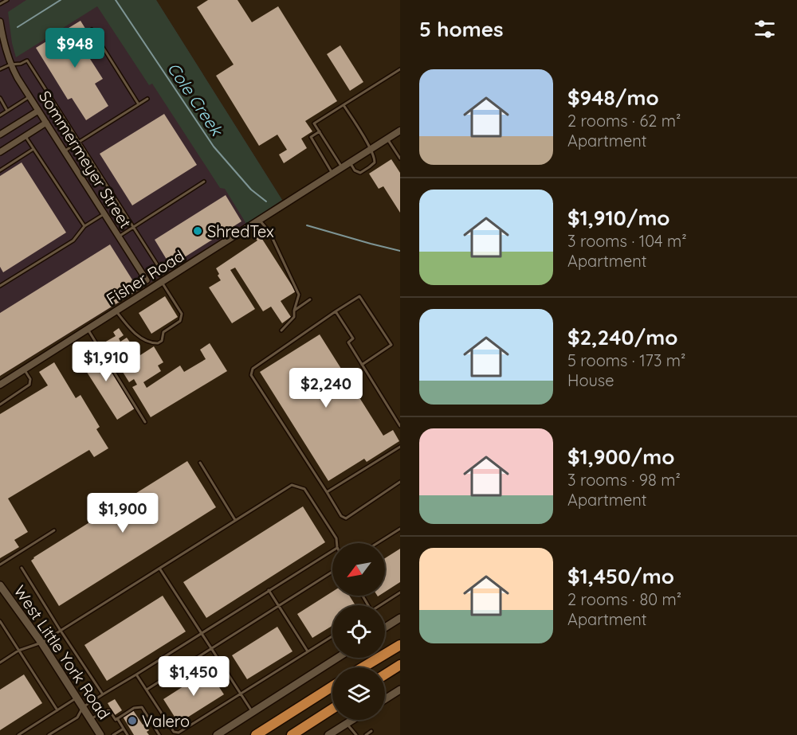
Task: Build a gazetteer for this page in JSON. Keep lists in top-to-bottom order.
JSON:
{
  "streets": {
    "main road": ["West Little York Road"],
    "street": ["Sommermeyer Street", "Fisher Road"]
  },
  "water": ["Cole Creek"],
  "places": ["ShredTex", "Valero"],
  "north": "bottom left",
  "page": {
    "heading": "5 homes",
    "price": [
      "$948",
      "$1,910",
      "$2,240",
      "$1,900",
      "$1,450"
    ],
    "list": [
      {
        "name": "$948/mo",
        "note": "2 rooms · 62 m² · Apartment"
      },
      {
        "name": "$1,910/mo",
        "note": "3 rooms · 104 m² · Apartment"
      },
      {
        "name": "$2,240/mo",
        "note": "5 rooms · 173 m² · House"
      },
      {
        "name": "$1,900/mo",
        "note": "3 rooms · 98 m² · Apartment"
      },
      {
        "name": "$1,450/mo",
        "note": "2 rooms · 80 m² · Apartment"
      }
    ]
  }
}
